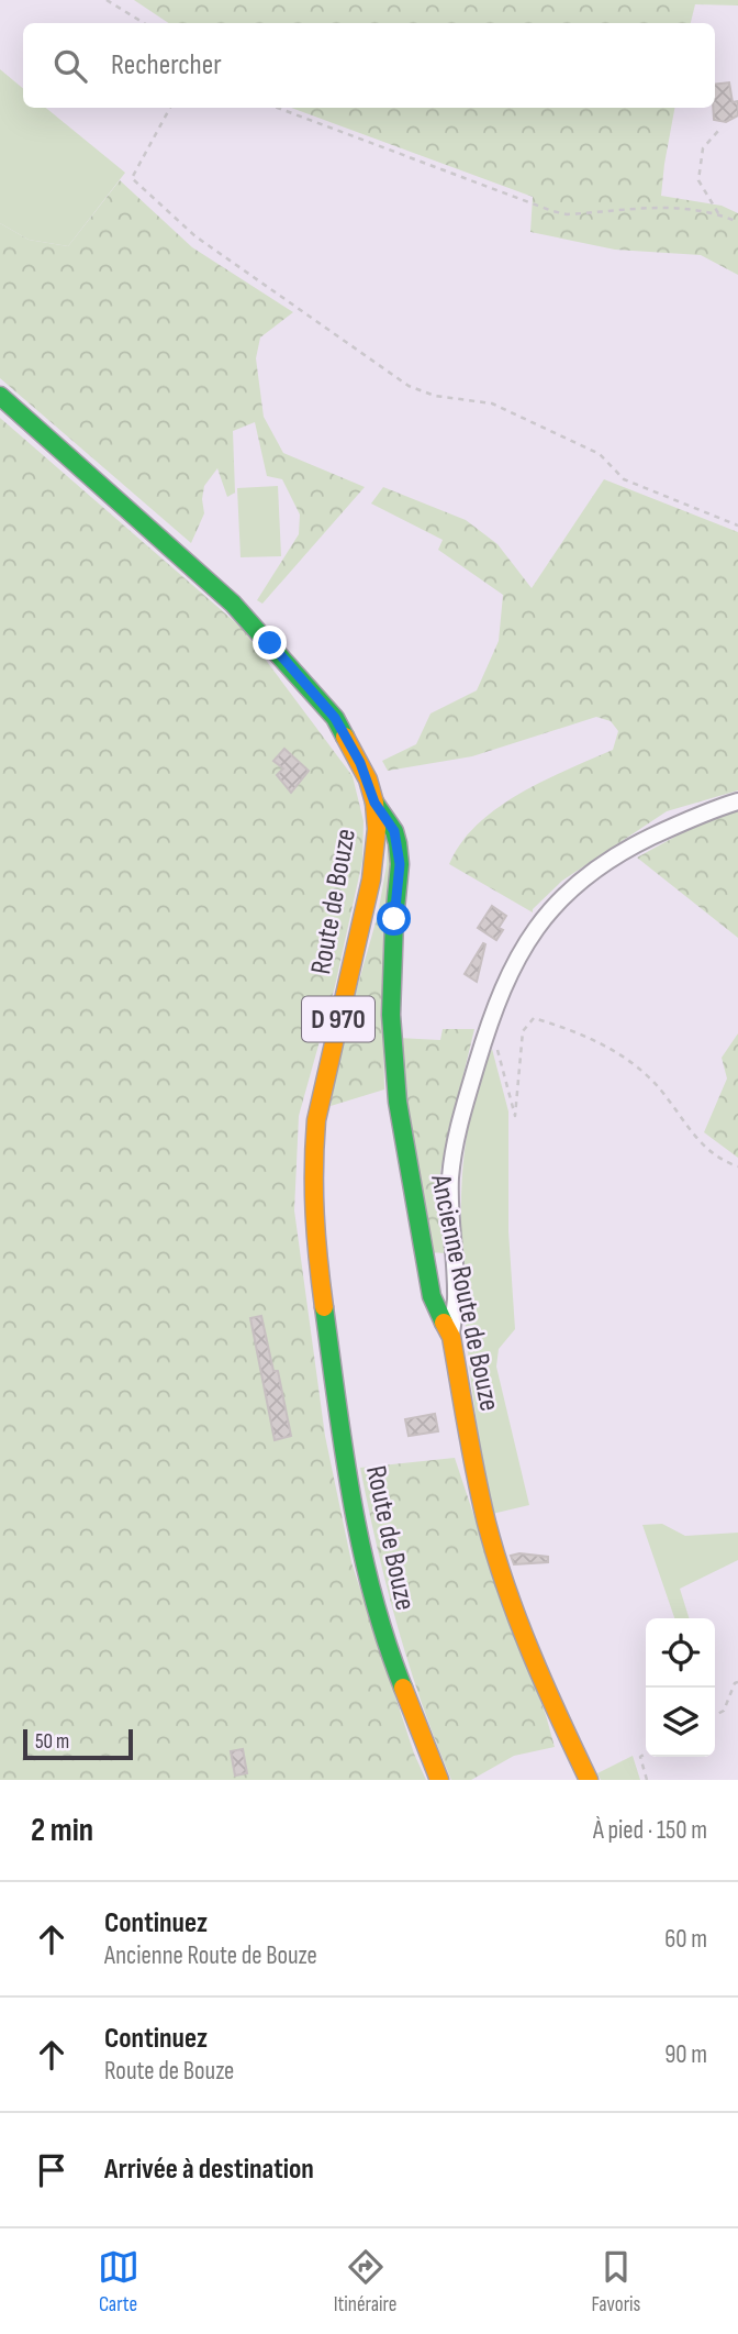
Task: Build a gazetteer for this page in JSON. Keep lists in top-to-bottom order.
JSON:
{
  "streets": {
    "main road": ["Route de Bouze", "D 970", "Ancienne Route de Bouze"]
  },
  "crossings": [
    ["Route de Bouze", "Ancienne Route de Bouze"]
  ],
  "scale_bar": "50 m",
  "page": {
    "search": "Rechercher",
    "scale": "50 m",
    "heading": ["2 min", "À pied · 150 m"],
    "list": [
      ["Continuez", "Ancienne Route de Bouze", "60 m"],
      ["Continuez", "Route de Bouze", "90 m"],
      "Arrivée à destination"
    ],
    "nav": ["Carte", "Itinéraire", "Favoris"]
  }
}
